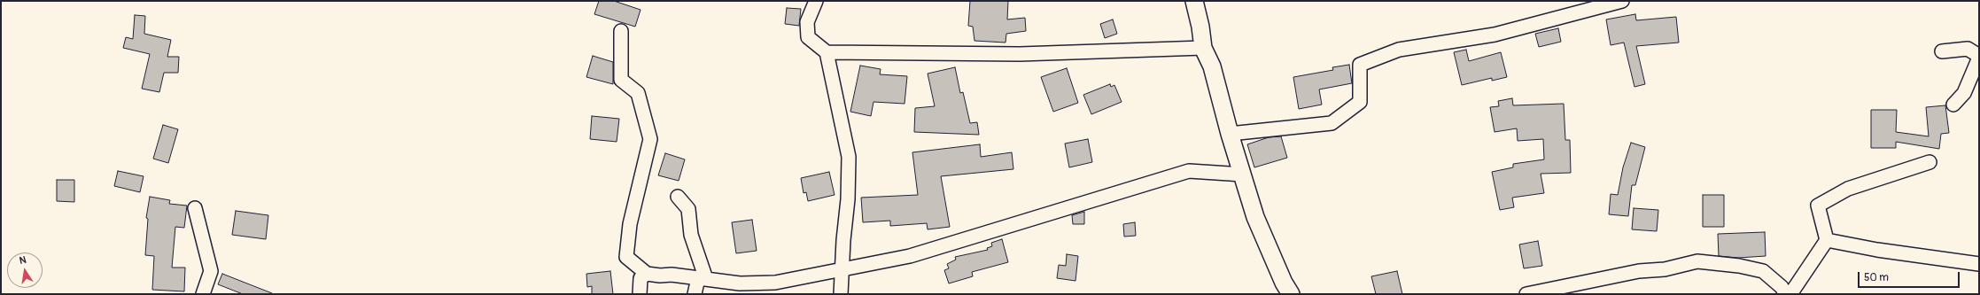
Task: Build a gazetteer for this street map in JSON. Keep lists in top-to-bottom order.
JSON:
{
  "scale_bar": "50 m",
  "north": "top"
}
